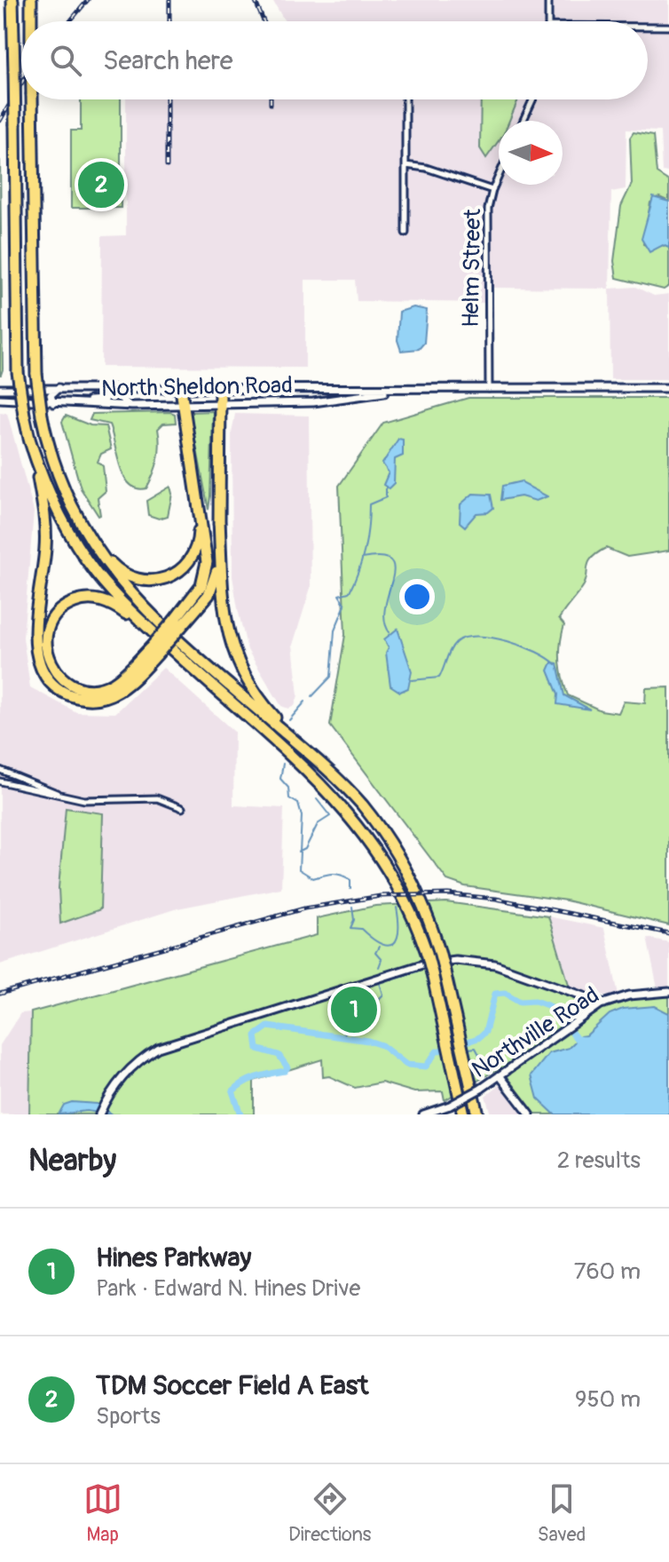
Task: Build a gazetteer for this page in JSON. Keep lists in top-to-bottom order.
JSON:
{
  "streets": {
    "main road": ["North Sheldon Road", "Northville Road"],
    "street": ["Helm Street"]
  },
  "crossings": [
    ["Helm Street", "North Sheldon Road"]
  ],
  "north": "right",
  "page": {
    "search": "Search here",
    "pins": ["2", "1"],
    "heading": ["Nearby", "2 results"],
    "list": [
      {
        "mark": "1",
        "name": "Hines Parkway",
        "note": "Park · Edward N. Hines Drive",
        "value": "760 m"
      },
      {
        "mark": "2",
        "name": "TDM Soccer Field A East",
        "note": "Sports",
        "value": "950 m"
      }
    ],
    "nav": ["Map", "Directions", "Saved"]
  }
}
